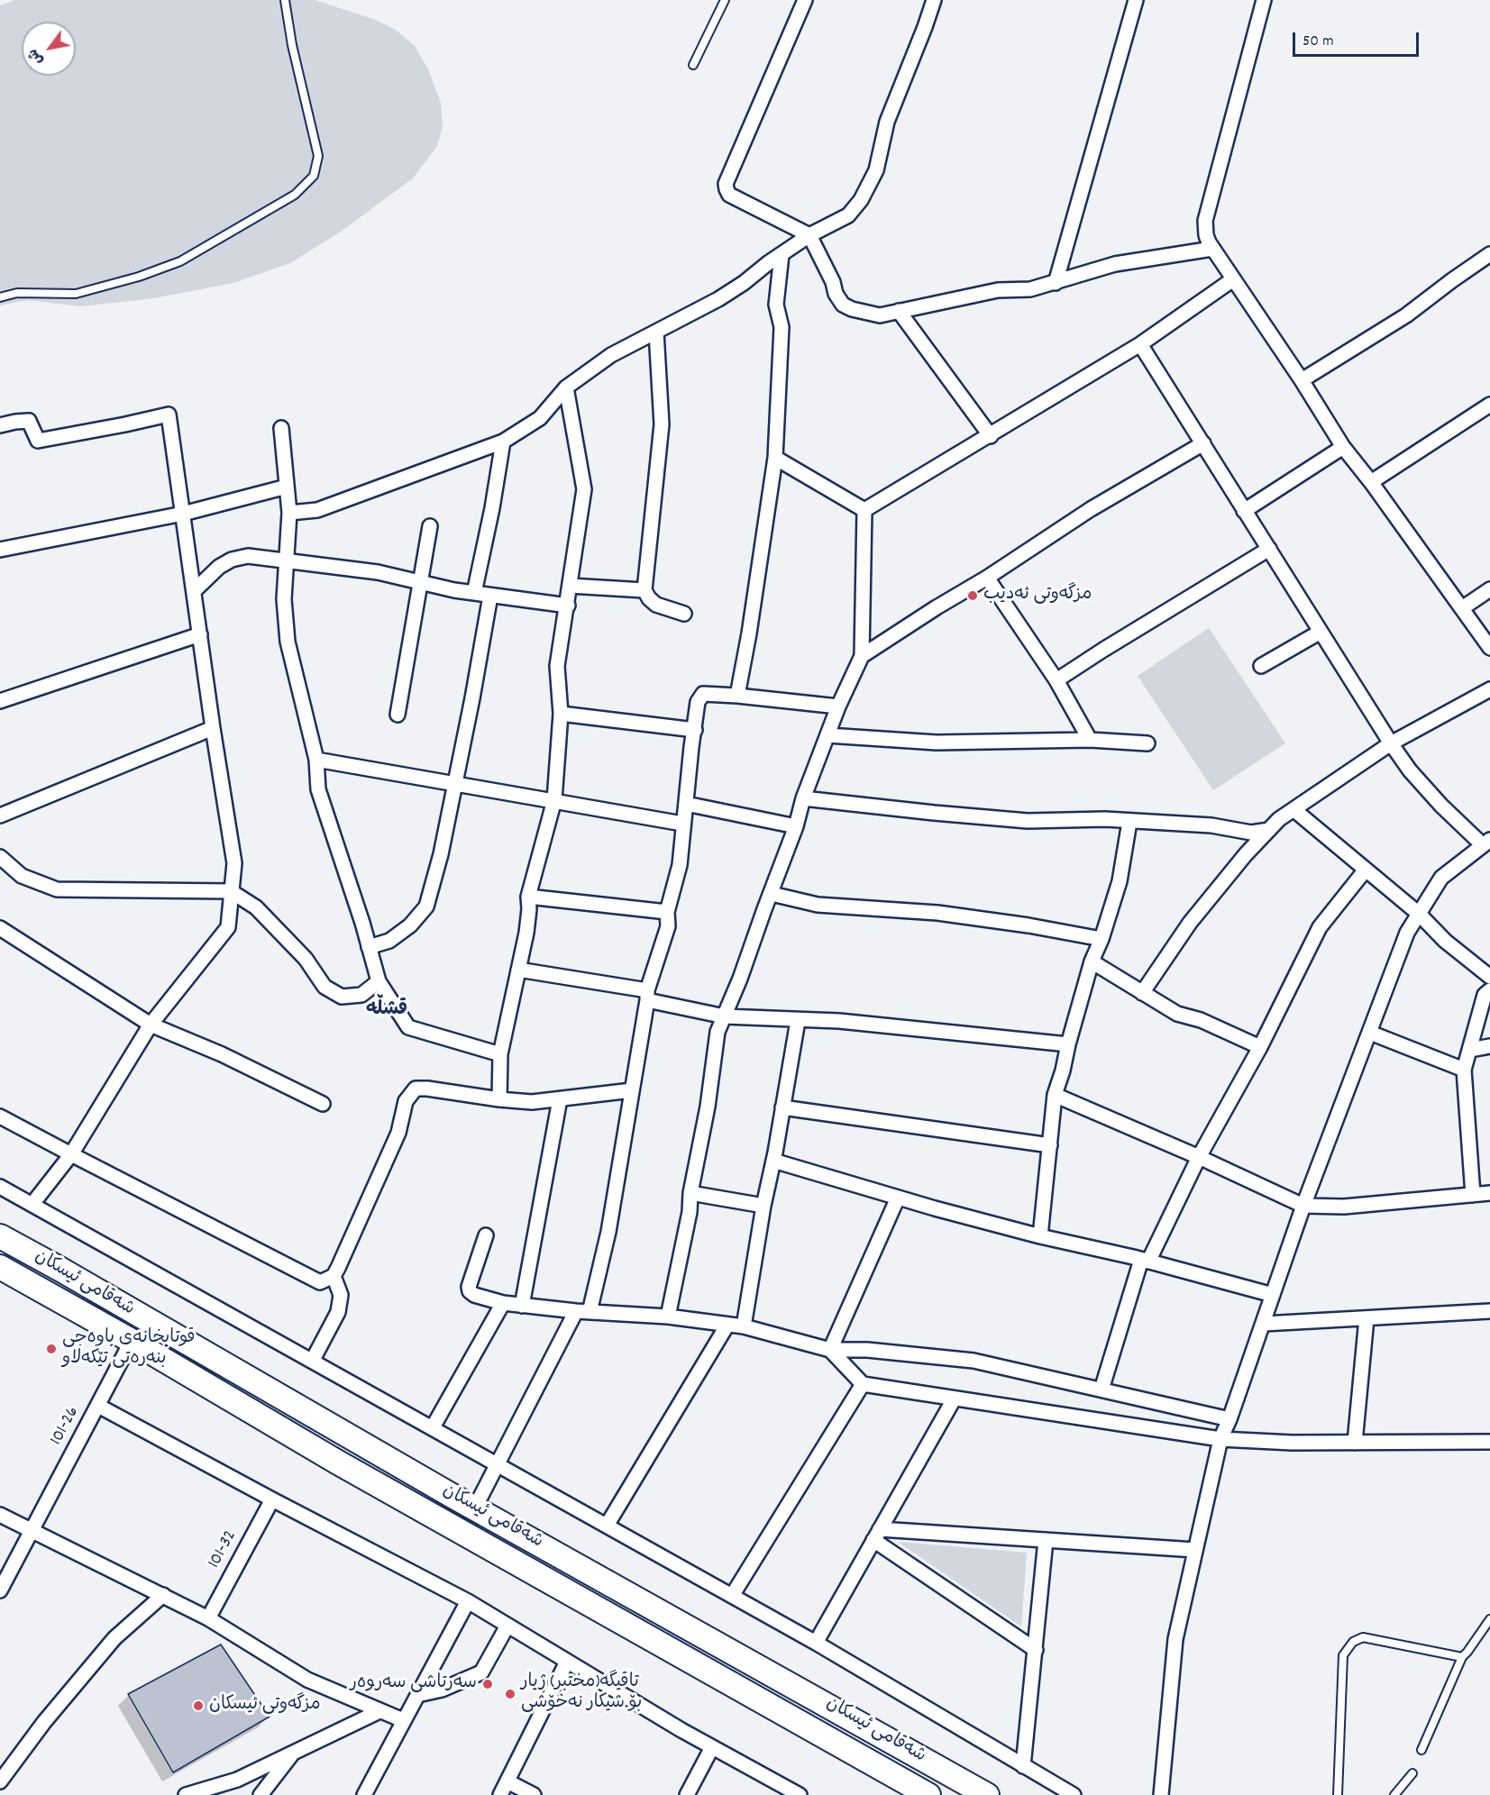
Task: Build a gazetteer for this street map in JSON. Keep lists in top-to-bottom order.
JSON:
{
  "streets": {
    "main road": ["شەقامی ئیسکان"],
    "street": ["101-26", "101-32"]
  },
  "crossings": [
    ["شەقامی ئیسکان", "101-26"]
  ],
  "districts": ["قشڵه‌"],
  "places": [
    "مزگەوتی ئەدیب",
    "قوتابخانه‌ی باوه‌جی بنه‌ره‌تی تێكه‌لاو",
    "سەرتاشی سەروەر",
    "تاقیگە(مختبر) ژیار بۆ شیکار نەخۆشی",
    "مزگەوتی ئیسکان"
  ],
  "scale_bar": "50 m",
  "north": "bottom left"
}
